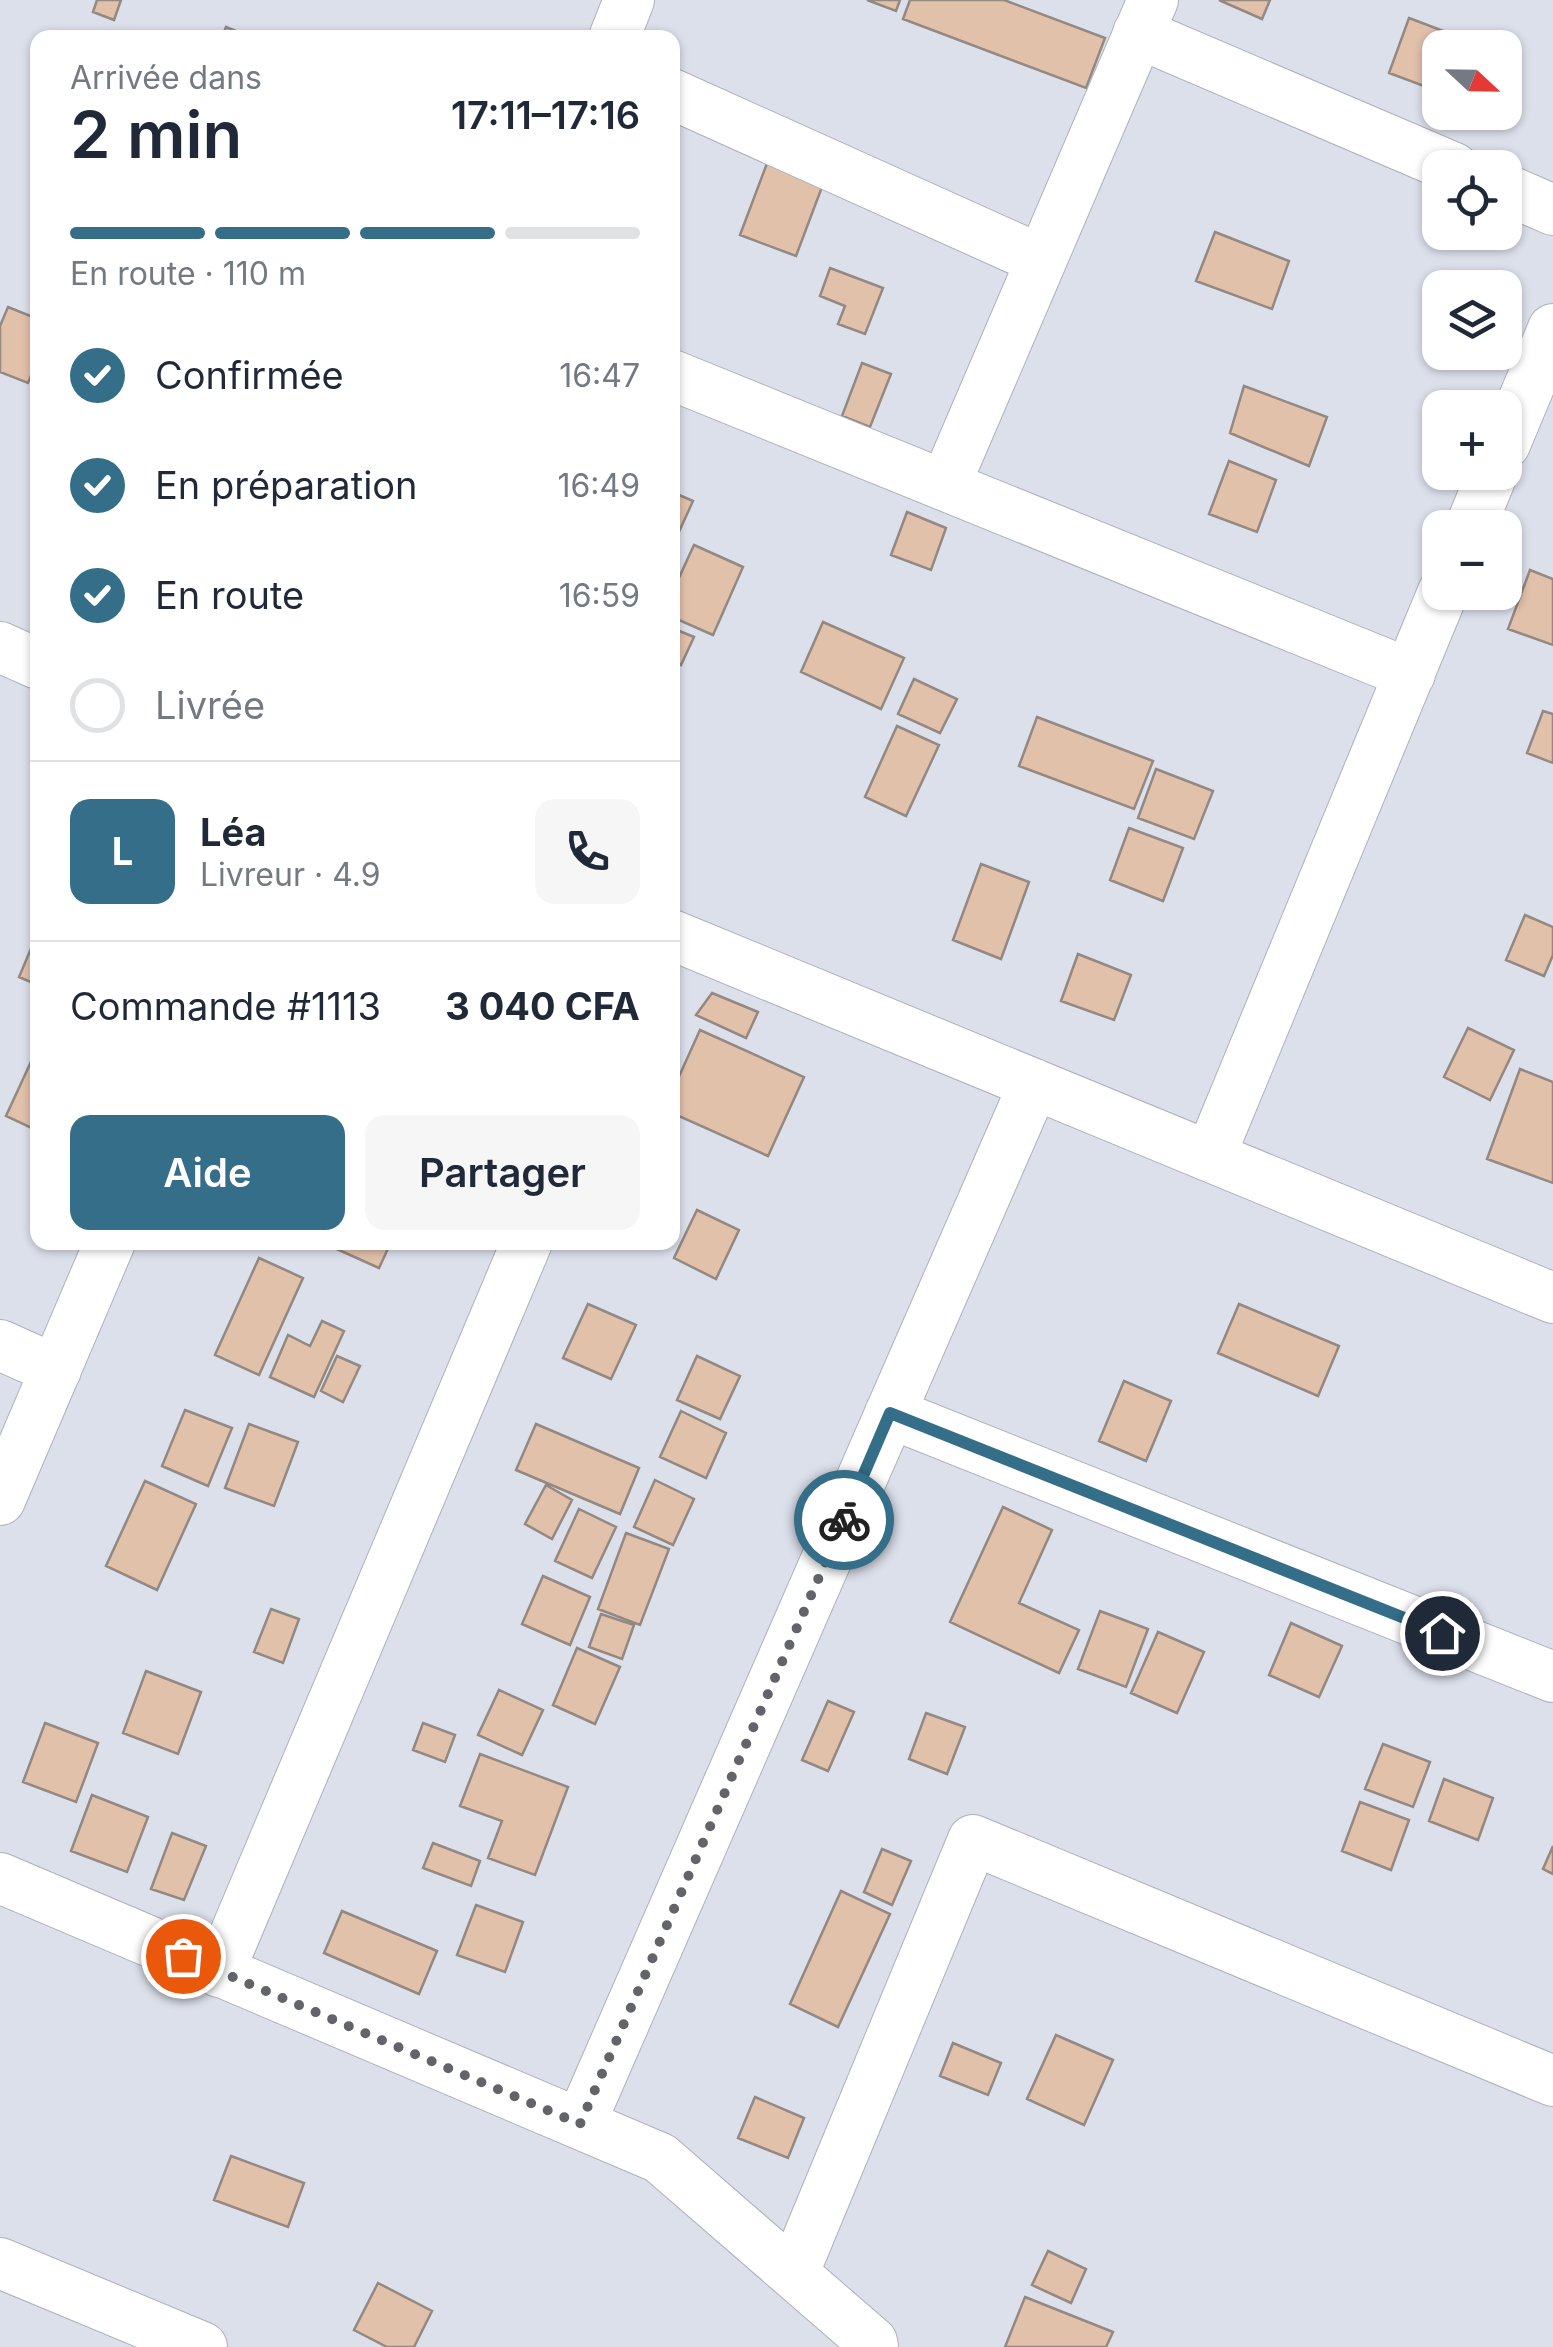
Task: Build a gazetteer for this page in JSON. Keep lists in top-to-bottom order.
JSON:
{
  "north": "right",
  "page": {
    "map_buttons": ["+", "−"],
    "heading": ["2 min", "Arrivée dans", "17:11–17:16"],
    "panel": [
      "Léa",
      "Livreur · 4.9",
      "Commande #1113",
      "3 040 CFA"
    ],
    "bar": "En route · 110 m",
    "list": [
      ["Confirmée", "16:47"],
      ["En préparation", "16:49"],
      ["En route", "16:59"],
      "Livrée"
    ],
    "round": "L",
    "buttons": ["Aide", "Partager"]
  }
}
